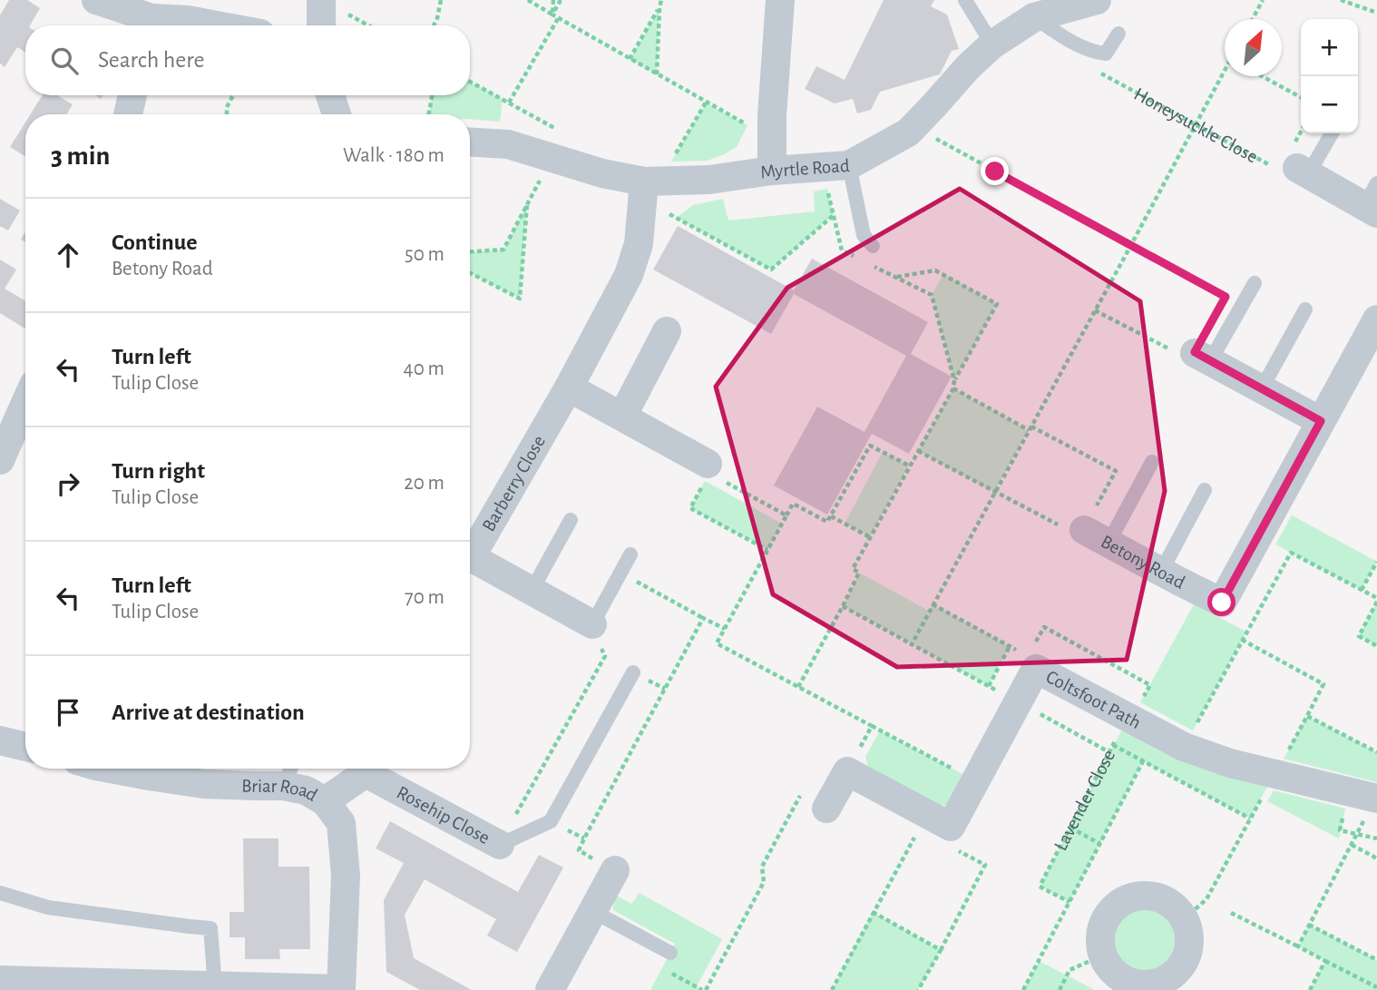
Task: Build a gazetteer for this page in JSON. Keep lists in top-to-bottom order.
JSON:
{
  "streets": {
    "street": [
      "Myrtle Road",
      "Barberry Close",
      "Betony Road",
      "Coltsfoot Path",
      "Briar Road",
      "Rosehip Close"
    ],
    "path": ["Honeysuckle Close", "Lavender Close"]
  },
  "crossings": [
    ["Myrtle Road", "Barberry Close"],
    ["Coltsfoot Path", "Lavender Close"],
    ["Briar Road", "Rosehip Close"]
  ],
  "north": "top right",
  "page": {
    "map_buttons": ["+", "−"],
    "search": "Search here",
    "heading": ["3 min", "Walk · 180 m"],
    "list": [
      ["Continue", "Betony Road", "50 m"],
      ["Turn left", "Tulip Close", "40 m"],
      ["Turn right", "Tulip Close", "20 m"],
      ["Turn left", "Tulip Close", "70 m"],
      "Arrive at destination"
    ]
  }
}
